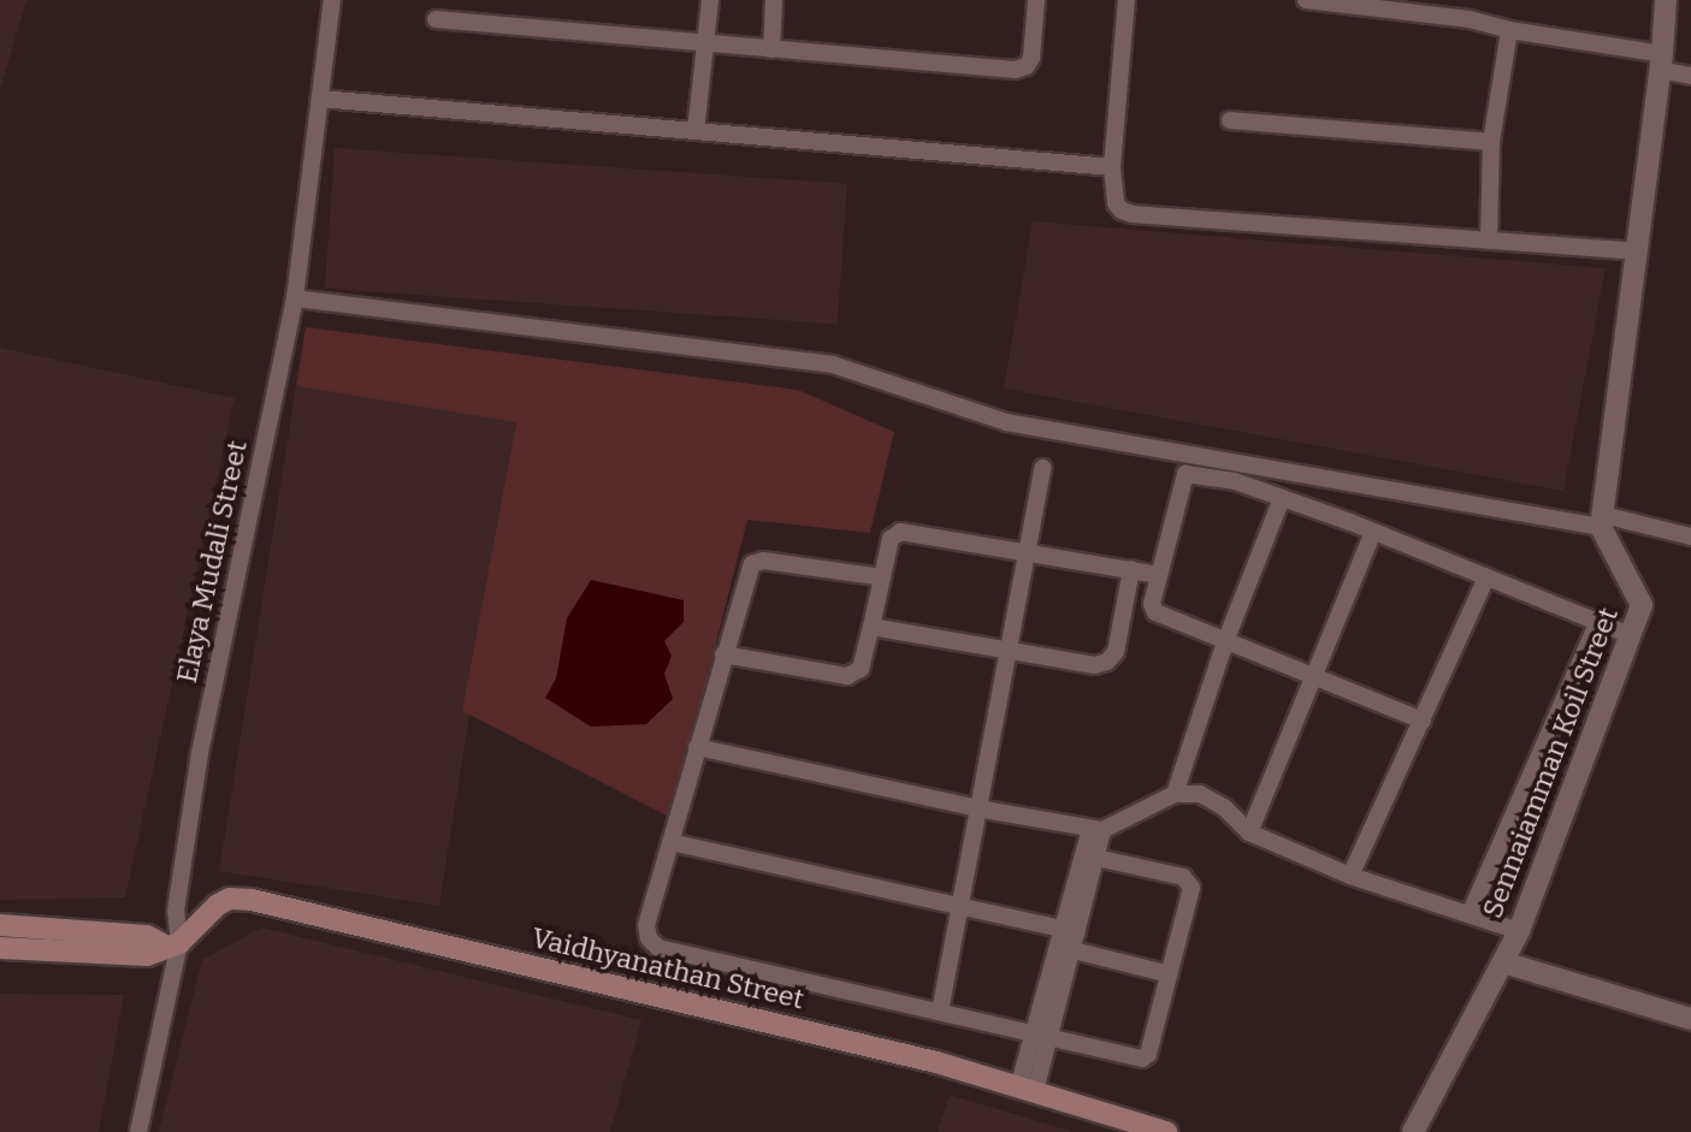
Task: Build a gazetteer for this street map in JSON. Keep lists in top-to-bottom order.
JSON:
{
  "streets": {
    "main road": ["Vaidhyanathan Street"],
    "street": ["Elaya Mudali Street", "Sennaiamman Koil Street"]
  },
  "crossings": [
    ["Elaya Mudali Street", "Vaidhyanathan Street"]
  ]
}
